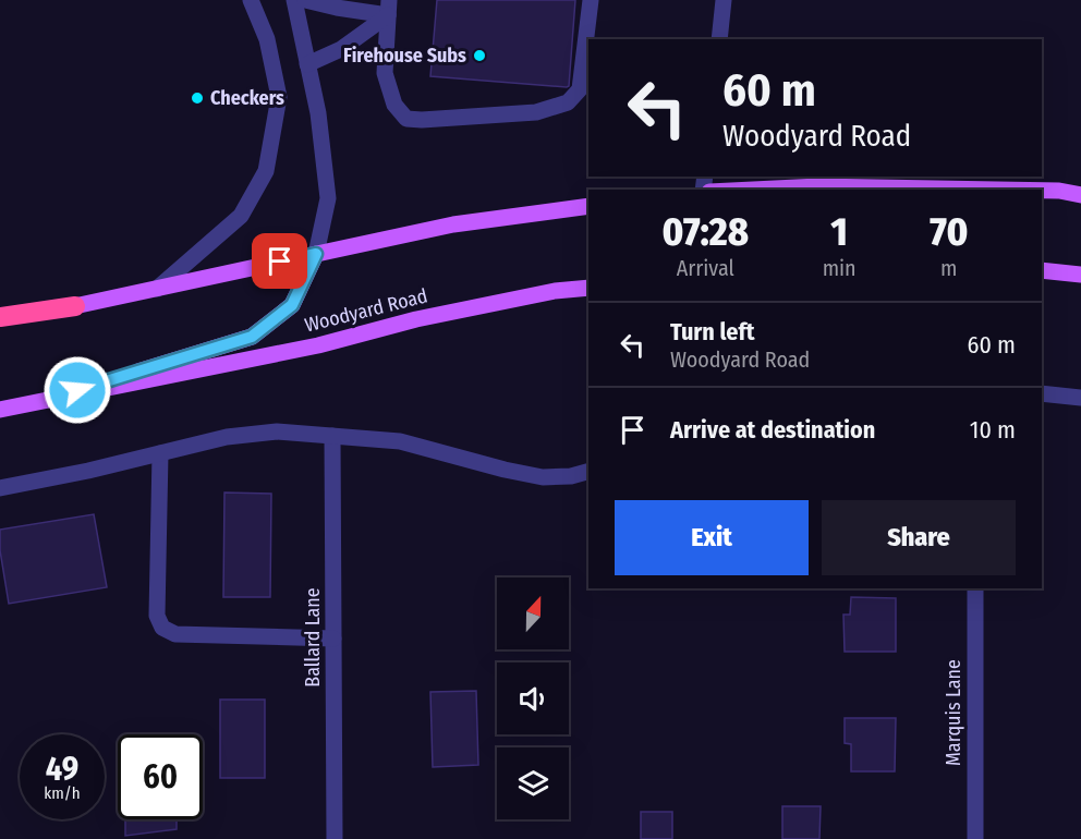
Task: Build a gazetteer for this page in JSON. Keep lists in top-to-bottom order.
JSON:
{
  "streets": {
    "main road": ["Woodyard Road"],
    "street": ["Ballard Lane", "Marquis Lane"]
  },
  "places": ["Firehouse Subs", "Checkers"],
  "north": "top",
  "page": {
    "turn": ["60 m", "Woodyard Road"],
    "eta": [
      "07:28",
      "Arrival",
      "1",
      "min",
      "70",
      "m"
    ],
    "list": [
      {
        "name": "Turn left",
        "note": "Woodyard Road",
        "value": "60 m"
      },
      {
        "name": "Arrive at destination",
        "value": "10 m"
      }
    ],
    "buttons": ["Exit", "Share"],
    "speed": "49 km/h",
    "limit": "60"
  }
}
